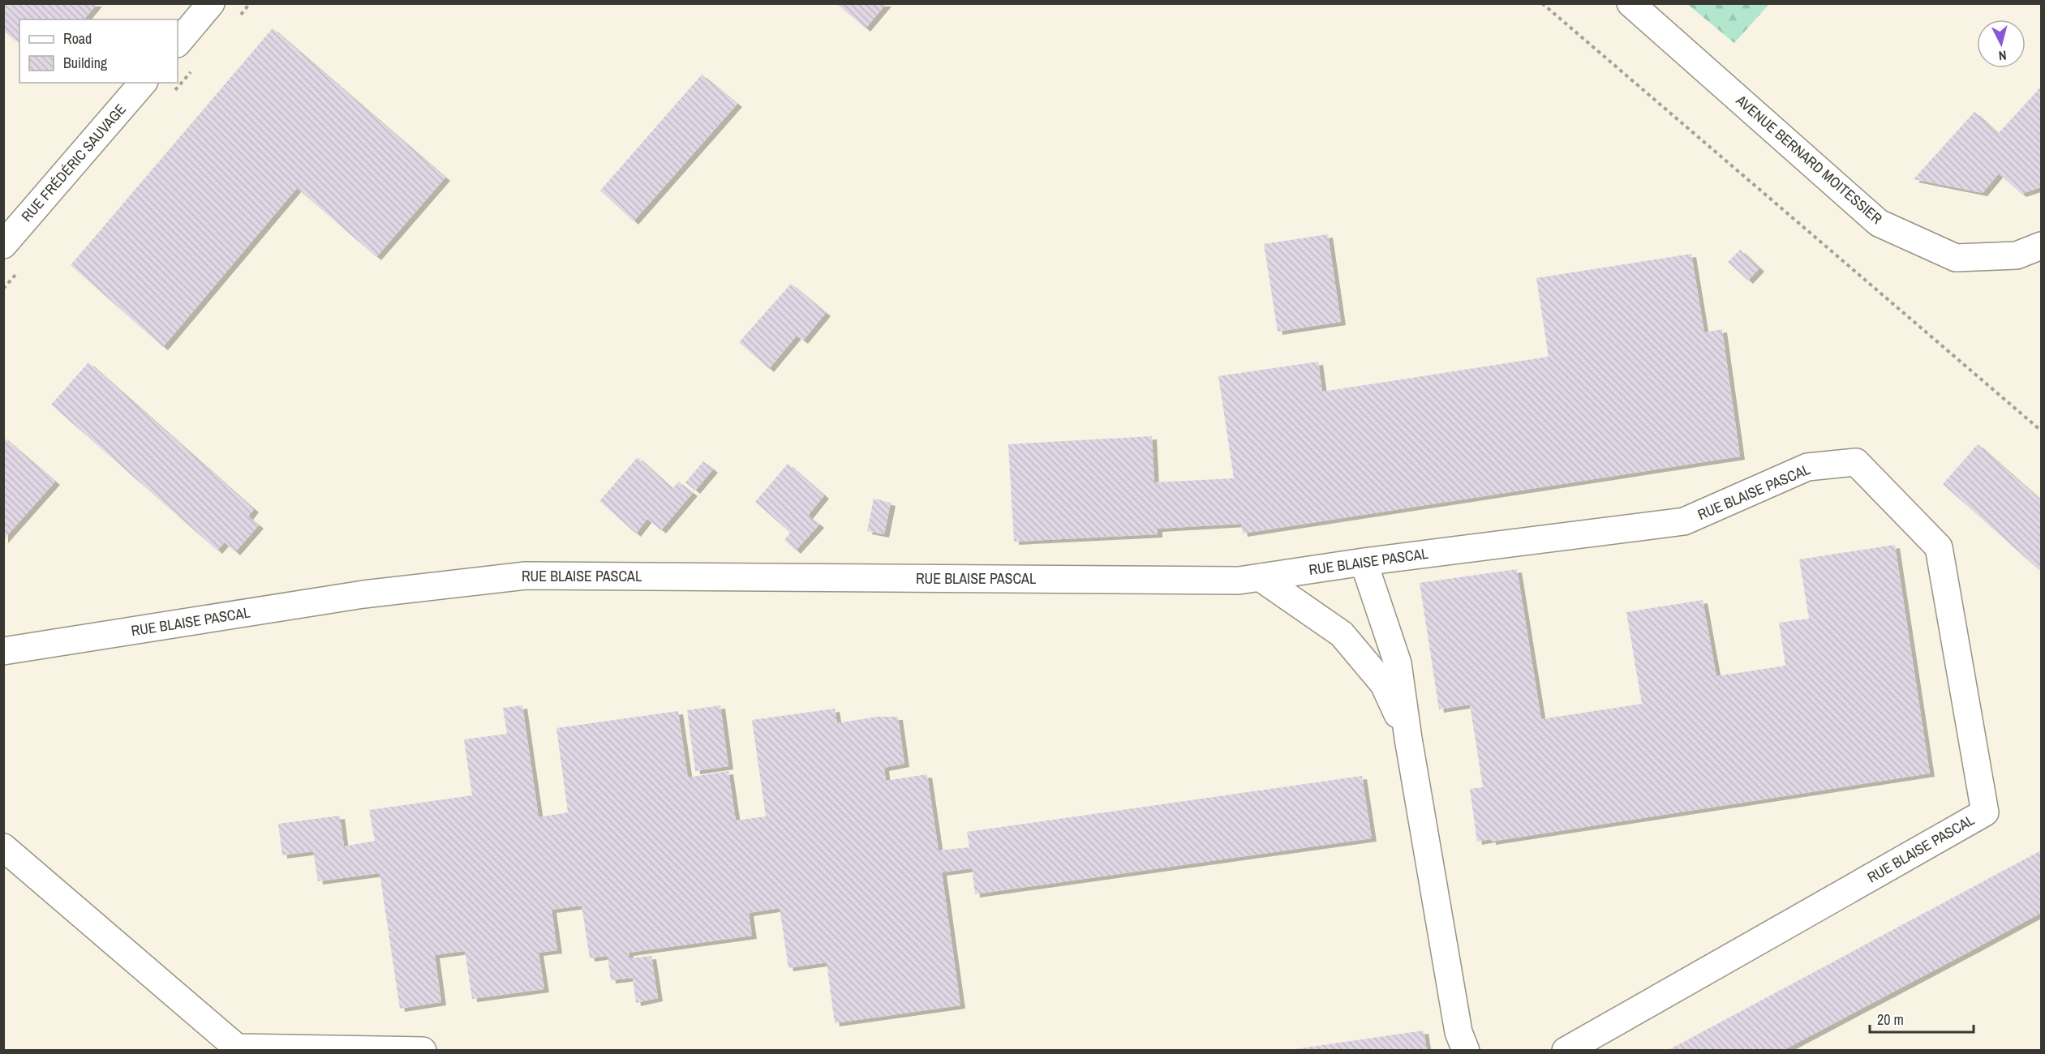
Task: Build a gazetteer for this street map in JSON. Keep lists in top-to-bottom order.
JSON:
{
  "streets": {
    "street": ["AVENUE BERNARD MOITESSIER", "RUE FRÉDÉRIC SAUVAGE", "RUE BLAISE PASCAL"]
  },
  "legend": ["Road", "Building"],
  "scale_bar": "20 m",
  "north": "bottom"
}
